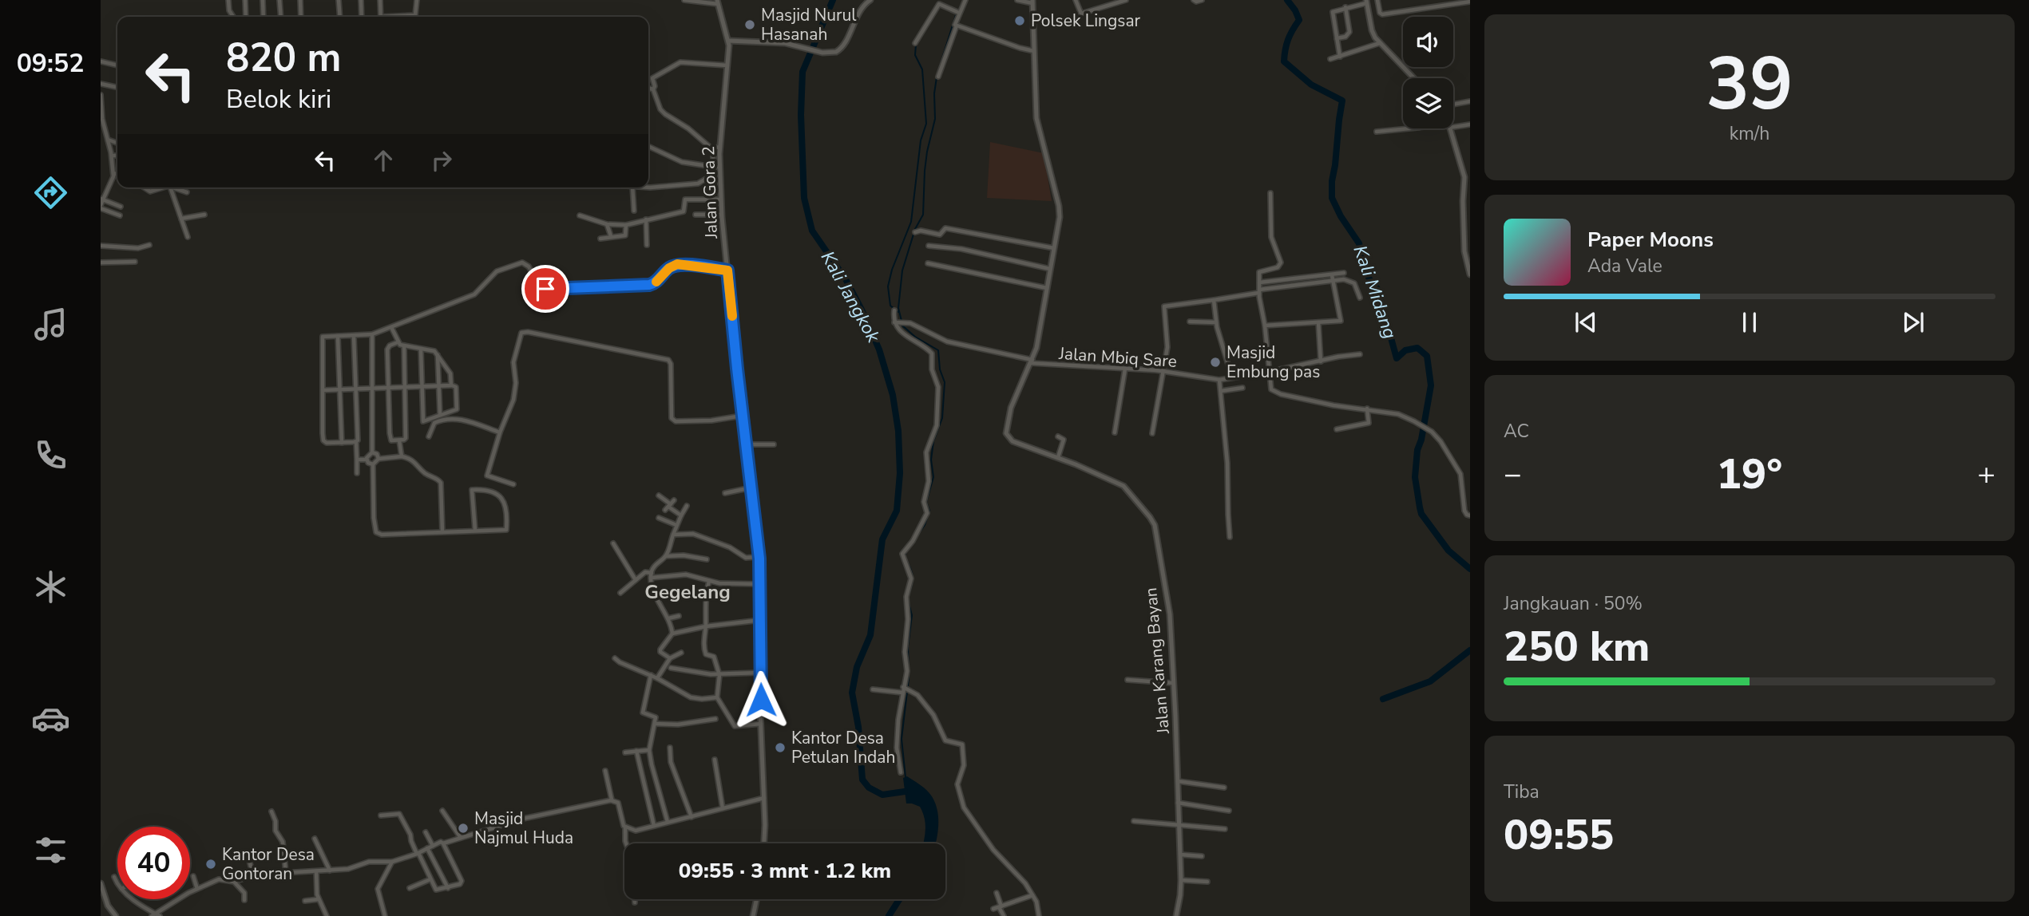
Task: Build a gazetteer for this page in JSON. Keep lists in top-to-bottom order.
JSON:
{
  "streets": {
    "street": ["Jalan Gora 2", "Jalan Mbiq Sare", "Jalan Karang Bayan"]
  },
  "crossings": [
    ["Jalan Mbiq Sare", "Jalan Karang Bayan"]
  ],
  "districts": ["Gegelang"],
  "water": ["Kali Midang", "Kali Jangkok"],
  "places": [
    "Polsek Lingsar",
    "Masjid Nurul Hasanah",
    "Masjid Embung pas",
    "Kantor Desa Petulan Indah",
    "Masjid Najmul Huda",
    "Kantor Desa Gontoran"
  ],
  "page": {
    "tabs": "09:52",
    "tile": [
      ["39", "km/h"],
      "AC",
      ["Jangkauan · 50%", "250 km"],
      ["Tiba", "09:55"]
    ],
    "turn": ["820 m", "Belok kiri"],
    "song": ["Paper Moons", "Ada Vale"],
    "heat": ["−", "19°", "+"],
    "limit": "40",
    "trip": "09:55 · 3 mnt · 1.2 km"
  }
}
